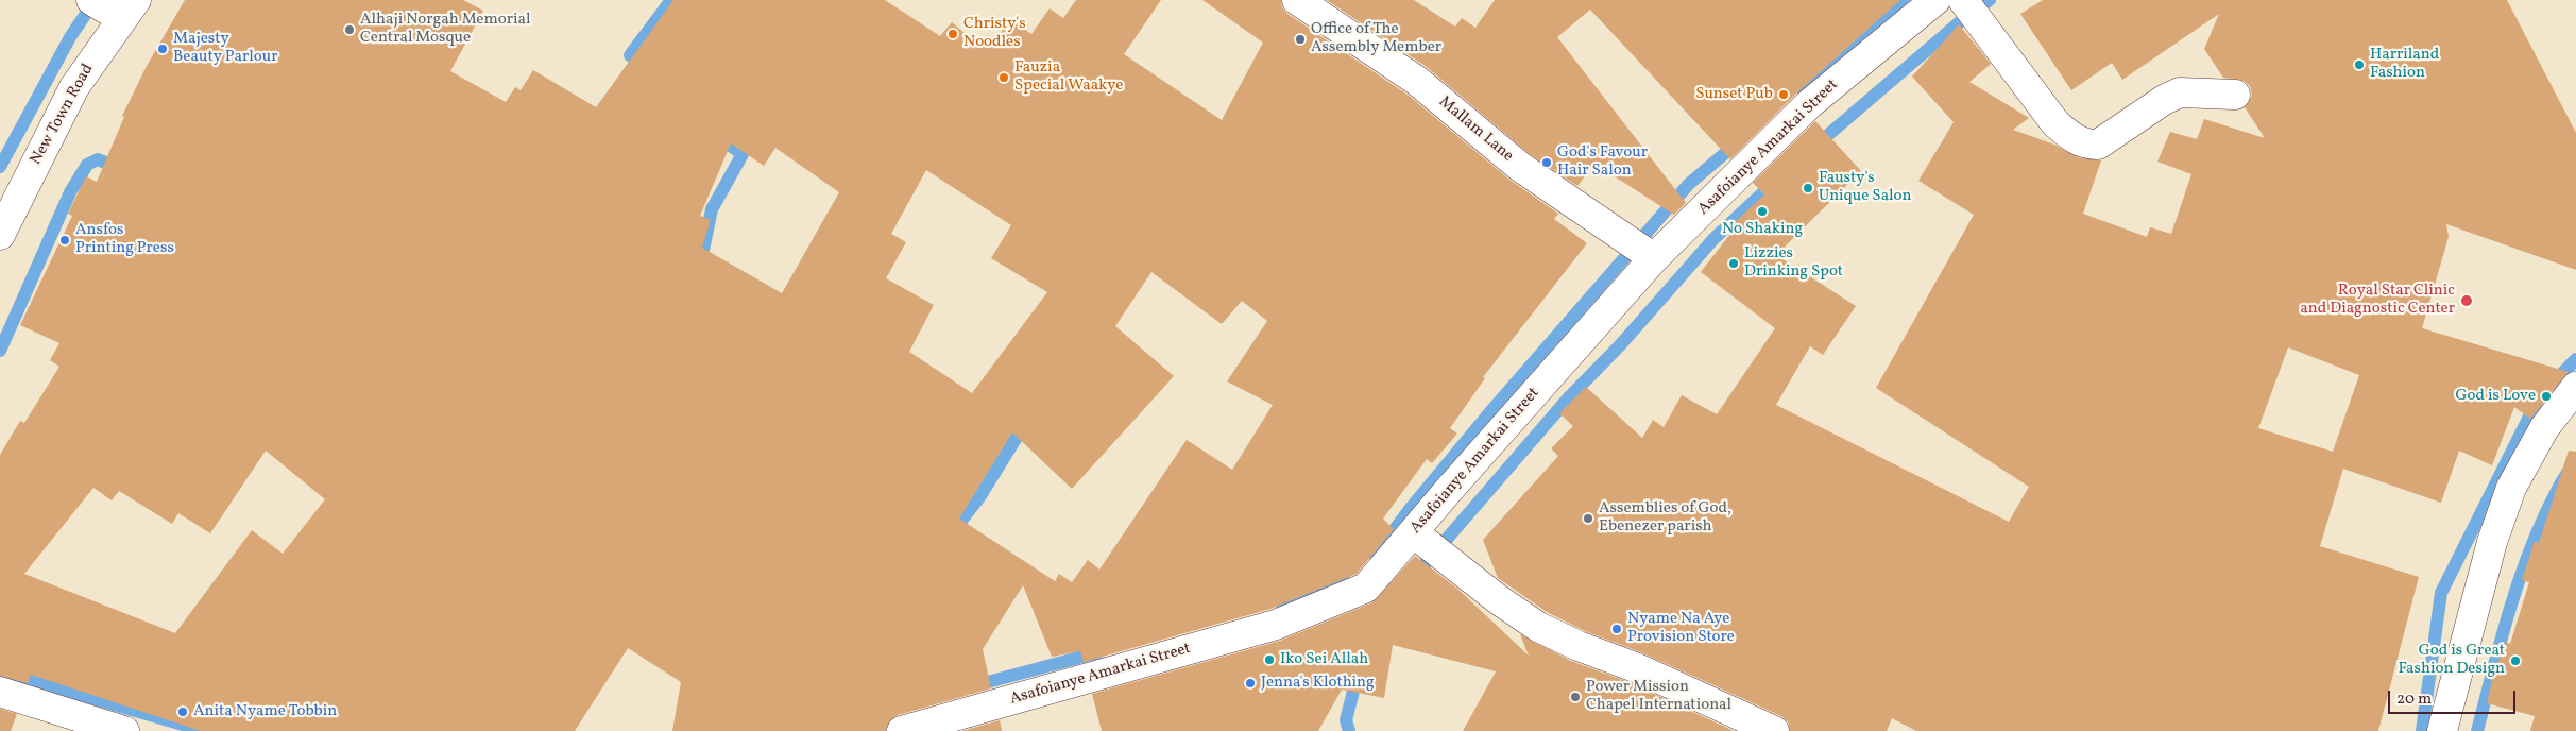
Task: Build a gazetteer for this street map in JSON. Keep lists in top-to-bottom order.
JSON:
{
  "streets": {
    "street": ["New Town Road", "Mallam Lane", "Asafoianye Amarkai Street"]
  },
  "crossings": [
    ["Mallam Lane", "Asafoianye Amarkai Street"]
  ],
  "places": [
    "Alhaji Norgah Memorial Central Mosque",
    "Christy's Noodles",
    "Office of The Assembly Member",
    "Majesty Beauty Parlour",
    "Harriland Fashion",
    "Fauzia Special Waakye",
    "Sunset Pub",
    "God's Favour Hair Salon",
    "Fausty's Unique Salon",
    "No Shaking",
    "Ansfos Printing Press",
    "Lizzies Drinking Spot",
    "Royal Star Clinic and Diagnostic Center",
    "God is Love",
    "Assemblies of God, Ebenezer parish",
    "Nyame Na Aye Provision Store",
    "Iko Sei Allah",
    "God is Great Fashion Design",
    "Jenna's Klothing",
    "Power Mission Chapel International",
    "Anita Nyame Tobbin"
  ],
  "scale_bar": "20 m"
}
